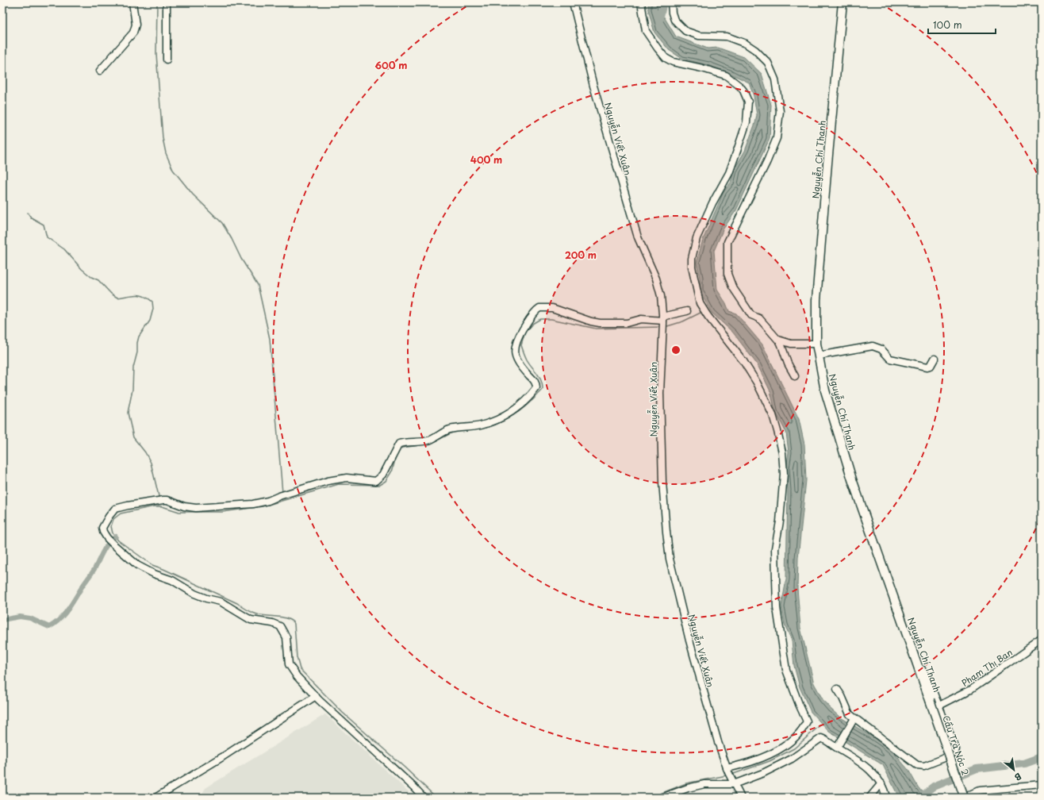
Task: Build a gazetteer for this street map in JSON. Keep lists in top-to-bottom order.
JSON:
{
  "streets": {
    "main road": ["Nguyễn Chí Thanh", "Cầu Trà Nóc 2"],
    "street": ["Nguyễn Viết Xuân", "Phạm Thị Ban"]
  },
  "crossings": [
    ["Nguyễn Chí Thanh", "Cầu Trà Nóc 2"]
  ],
  "scale_bar": "100 m",
  "north": "bottom right",
  "rings": ["600 m", "400 m", "200 m"]
}
